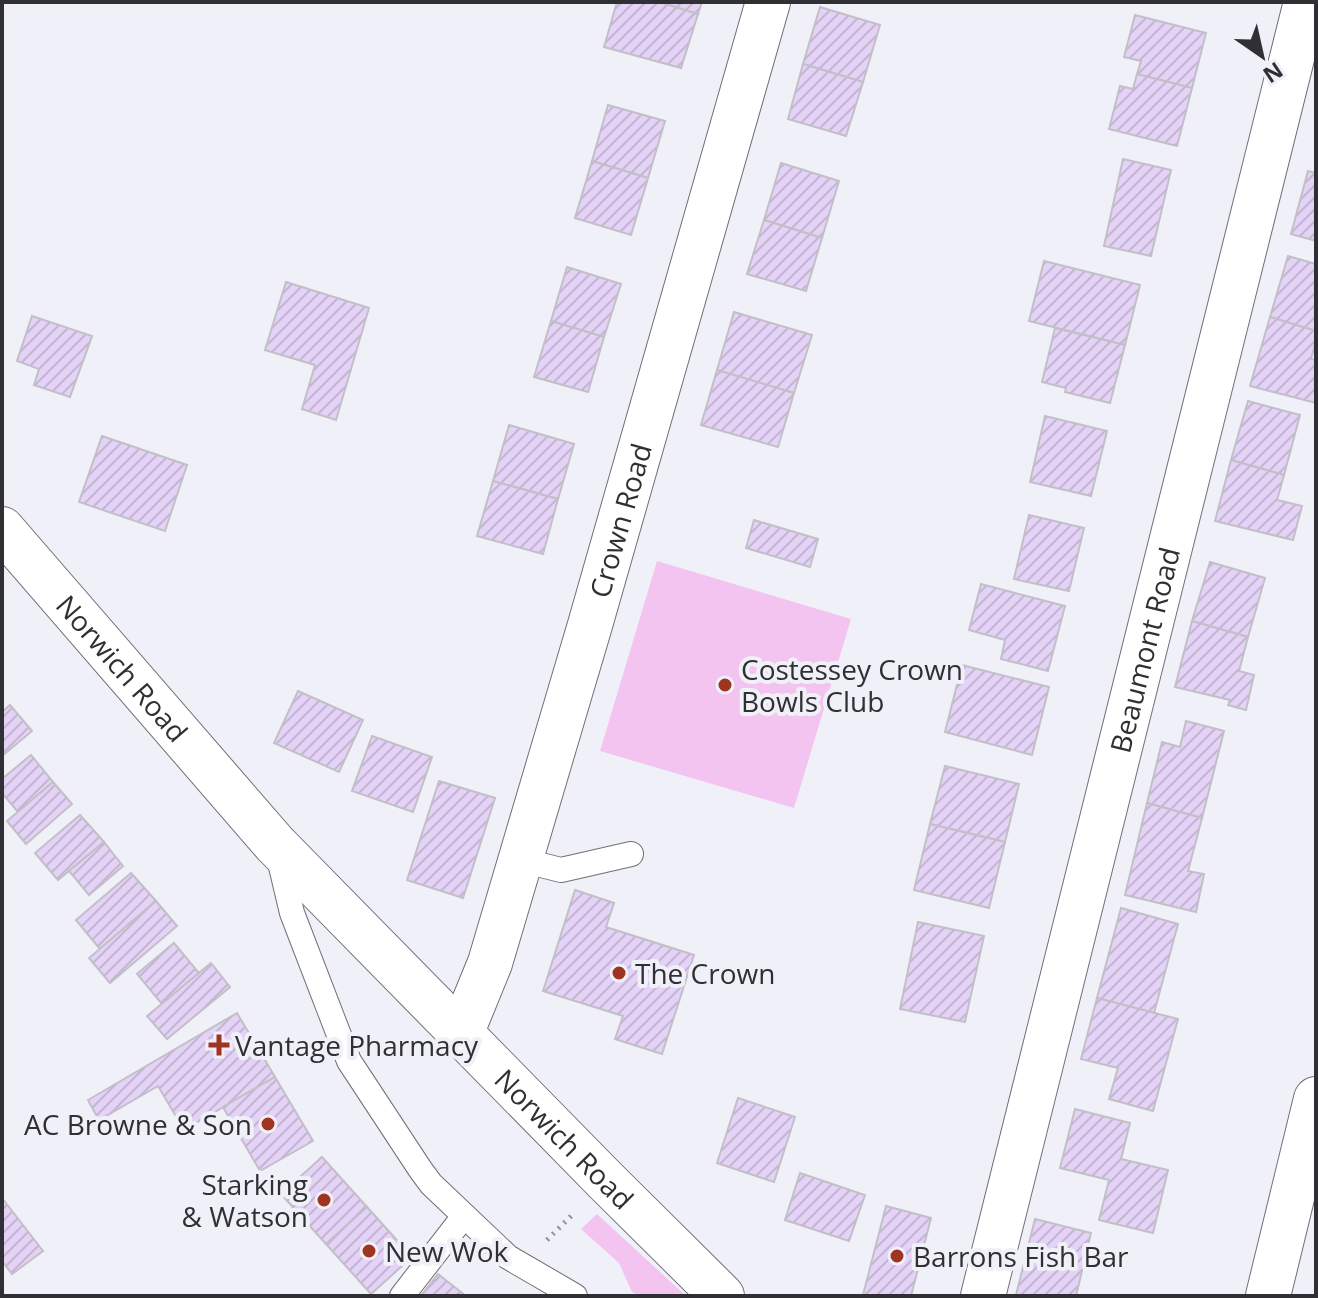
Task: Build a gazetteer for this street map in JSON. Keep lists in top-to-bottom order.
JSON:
{
  "streets": {
    "street": ["Crown Road", "Beaumont Road", "Norwich Road"]
  },
  "crossings": [
    ["Crown Road", "Norwich Road"]
  ],
  "places": {
    "other": [
      "Costessey Crown Bowls Club",
      "The Crown",
      "AC Browne & Son",
      "Starking & Watson",
      "New Wok",
      "Barrons Fish Bar"
    ],
    "health": ["Vantage Pharmacy"]
  },
  "north": "bottom right"
}
